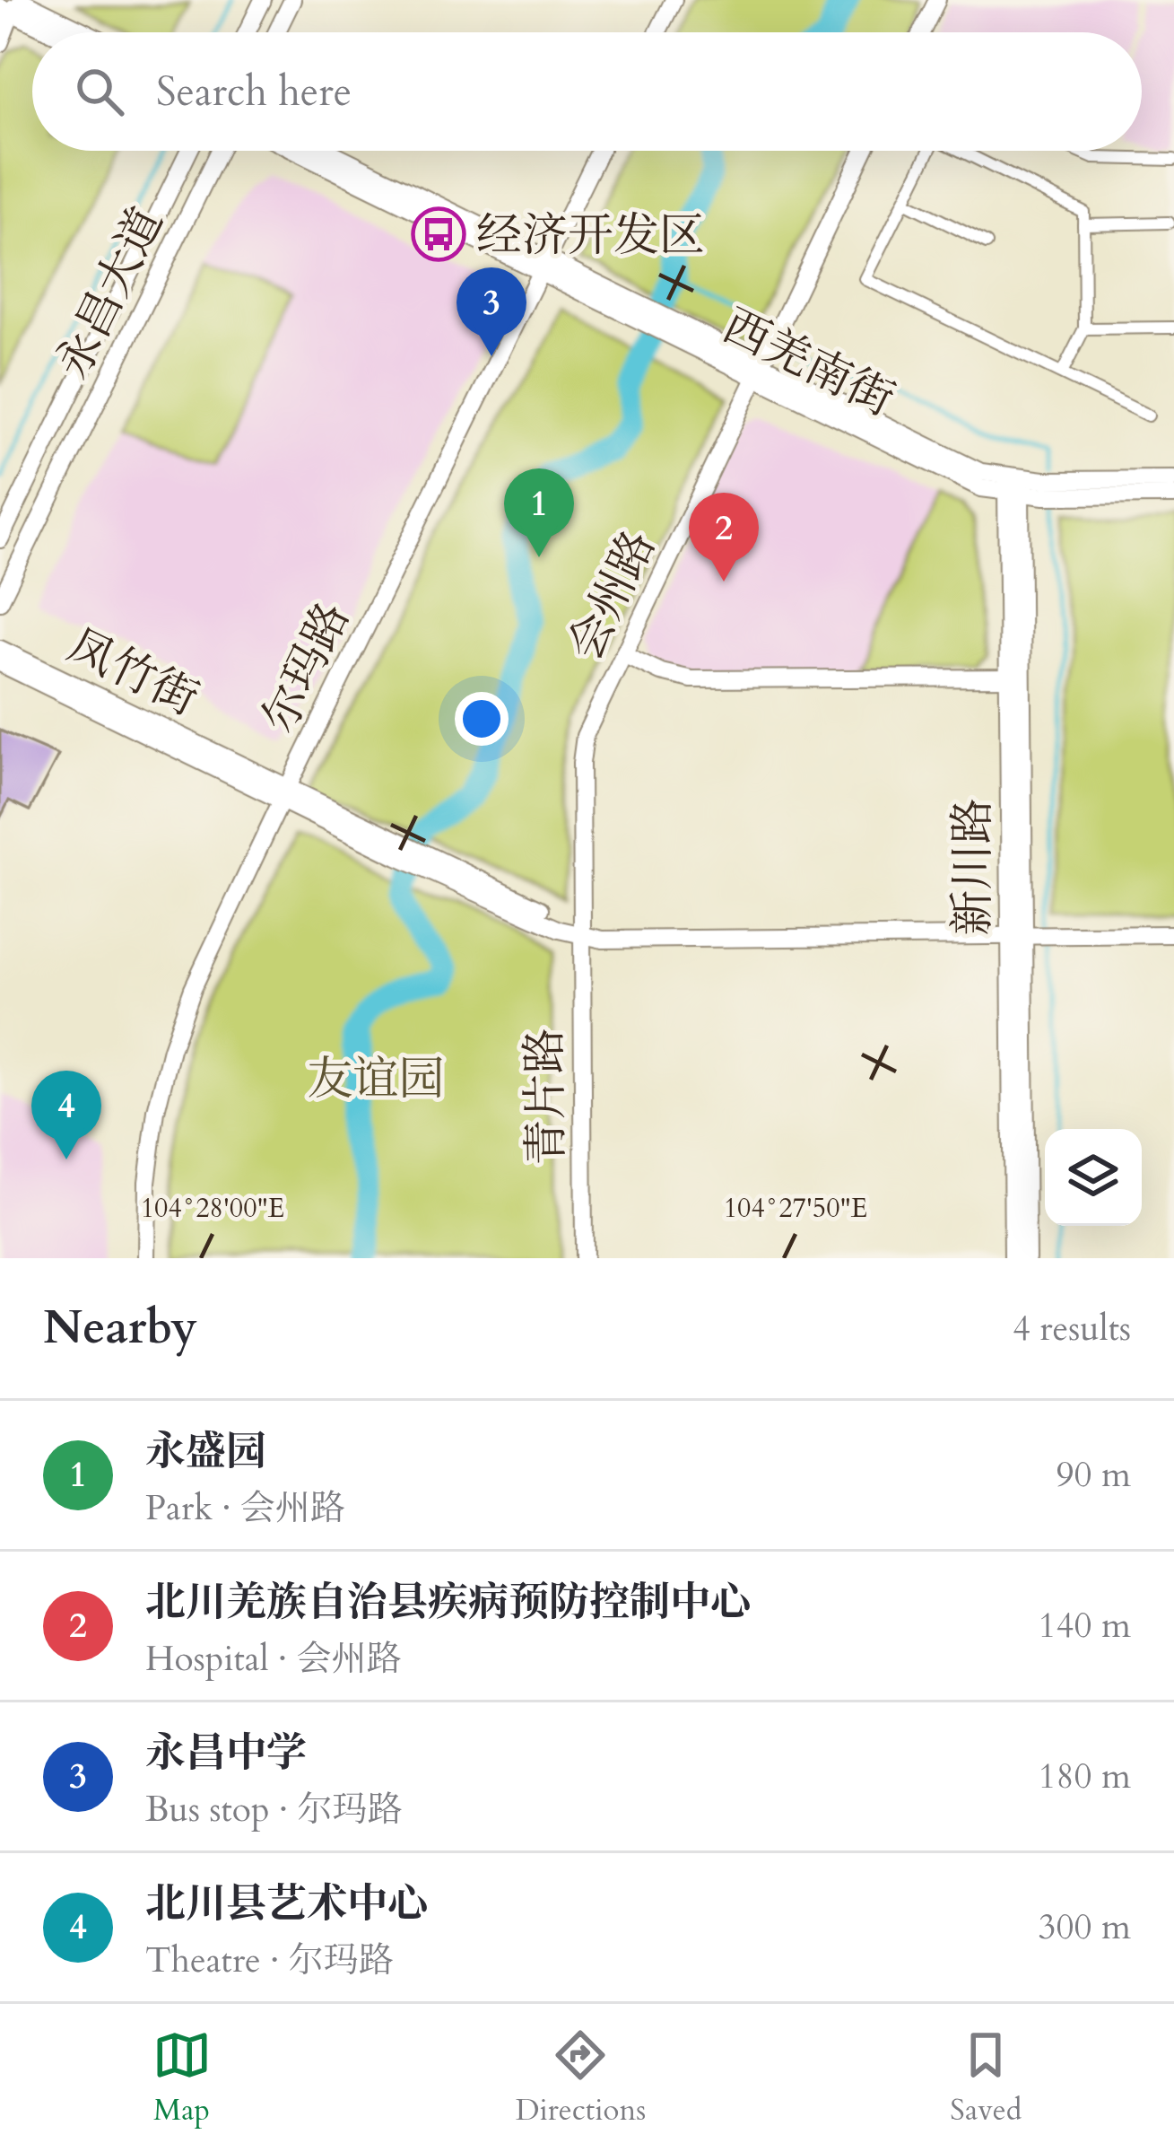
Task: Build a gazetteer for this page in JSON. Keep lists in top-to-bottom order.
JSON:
{
  "streets": {
    "street": [
      "永昌大道",
      "西羌南街",
      "会州路",
      "尔玛路",
      "凤竹街",
      "新川路",
      "青片路"
    ]
  },
  "crossings": [
    ["西羌南街", "会州路"],
    ["西羌南街", "尔玛路"],
    ["西羌南街", "新川路"],
    ["会州路", "凤竹街"],
    ["会州路", "青片路"],
    ["尔玛路", "凤竹街"],
    ["凤竹街", "新川路"],
    ["凤竹街", "青片路"]
  ],
  "parks": ["友谊园"],
  "places": {
    "bus stop": ["经济开发区"]
  },
  "page": {
    "search": "Search here",
    "pins": [
      "3",
      "1",
      "2",
      "4"
    ],
    "heading": ["Nearby", "4 results"],
    "list": [
      {
        "mark": "1",
        "name": "永盛园",
        "note": "Park · 会州路",
        "value": "90 m"
      },
      {
        "mark": "2",
        "name": "北川羌族自治县疾病预防控制中心",
        "note": "Hospital · 会州路",
        "value": "140 m"
      },
      {
        "mark": "3",
        "name": "永昌中学",
        "note": "Bus stop · 尔玛路",
        "value": "180 m"
      },
      {
        "mark": "4",
        "name": "北川县艺术中心",
        "note": "Theatre · 尔玛路",
        "value": "300 m"
      }
    ],
    "nav": ["Map", "Directions", "Saved"]
  },
  "coordinates": ["104°28'00\"E", "104°27'50\"E"]
}
